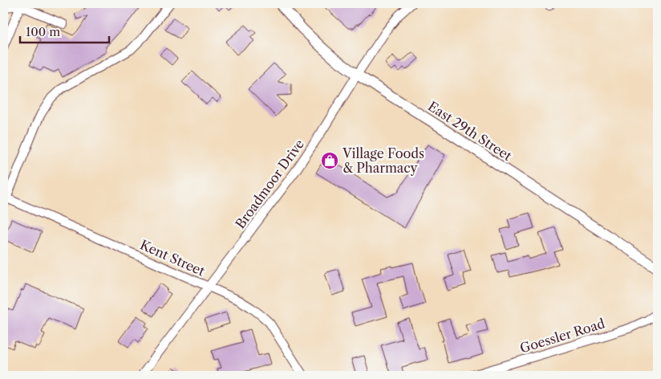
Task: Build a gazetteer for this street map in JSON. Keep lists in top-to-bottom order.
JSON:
{
  "streets": {
    "main road": ["East 29th Street"],
    "street": ["Broadmoor Drive", "Kent Street", "Goessler Road"]
  },
  "crossings": [
    ["East 29th Street", "Broadmoor Drive"],
    ["Broadmoor Drive", "Kent Street"]
  ],
  "places": {
    "shop": ["Village Foods & Pharmacy"]
  },
  "scale_bar": "100 m"
}
